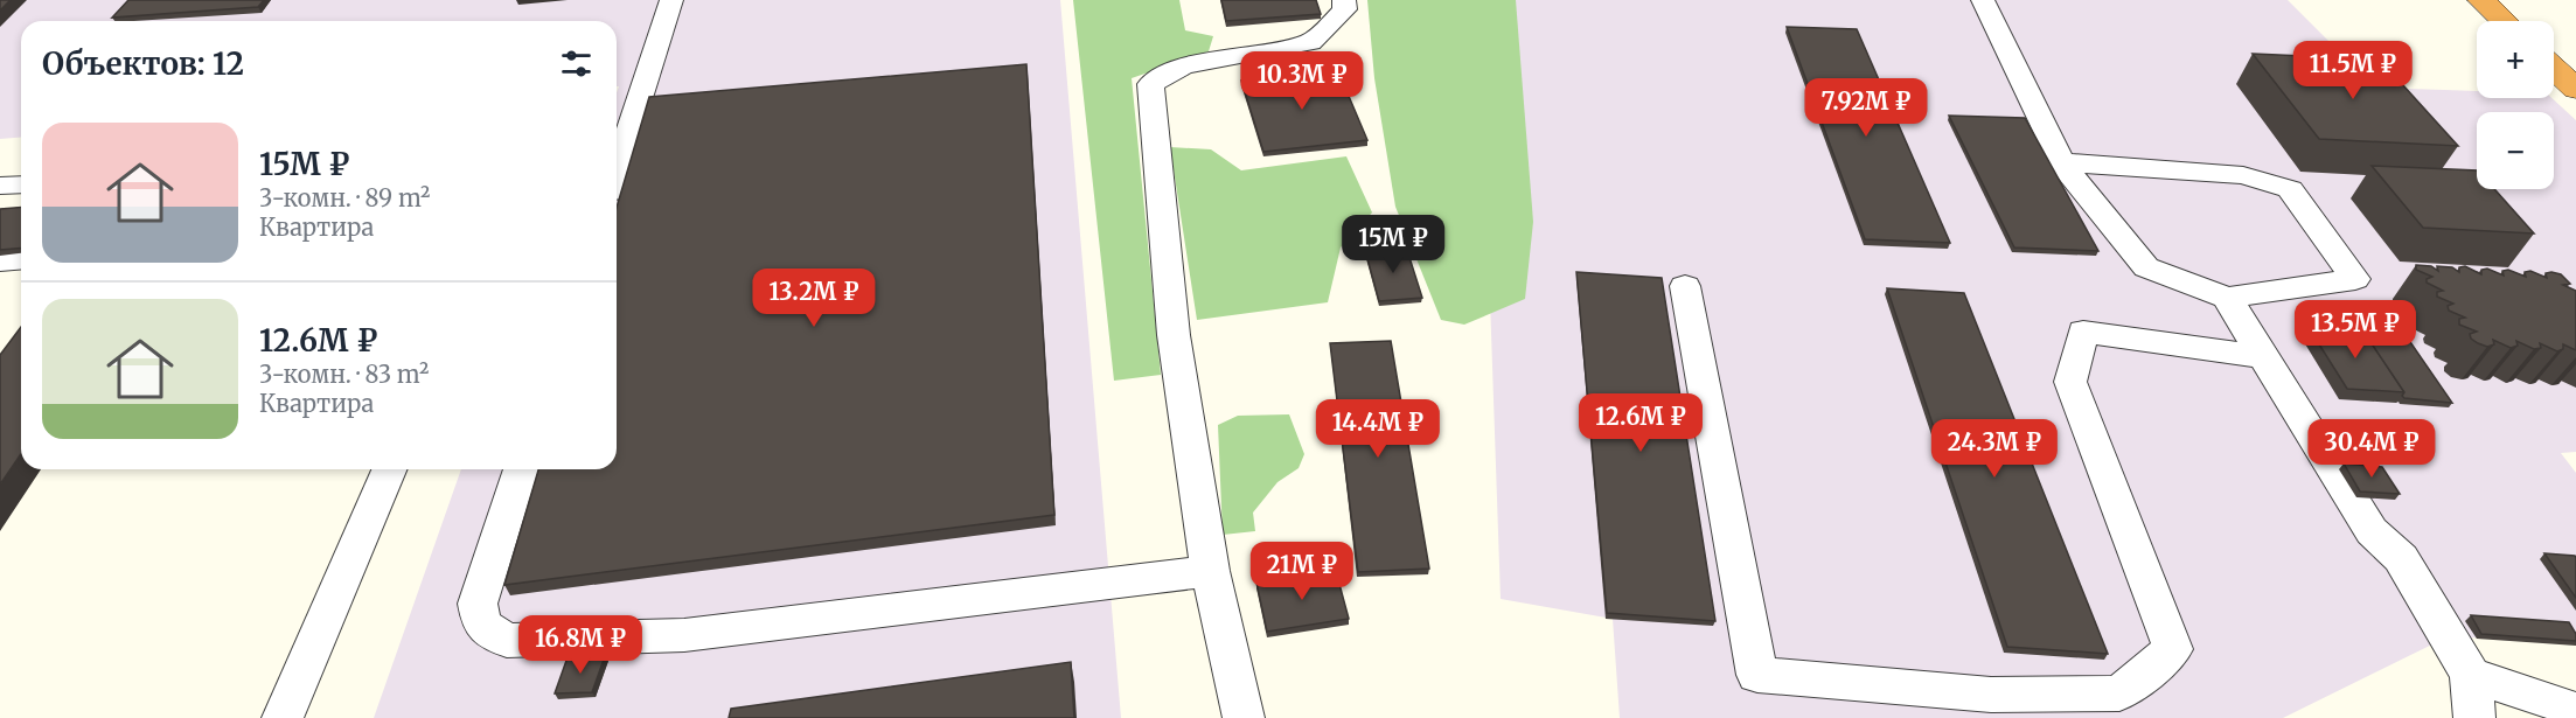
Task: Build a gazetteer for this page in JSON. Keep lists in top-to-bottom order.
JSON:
{
  "page": {
    "map_buttons": ["+", "−"],
    "heading": "Объектов: 12",
    "price": [
      "11.5M ₽",
      "10.3M ₽",
      "7.92M ₽",
      "15M ₽",
      "13.2M ₽",
      "13.5M ₽",
      "12.6M ₽",
      "14.4M ₽",
      "24.3M ₽",
      "30.4M ₽",
      "21M ₽",
      "16.8M ₽"
    ],
    "list": [
      {
        "name": "15M ₽",
        "note": "3-комн. · 89 m² · Квартира"
      },
      {
        "name": "12.6M ₽",
        "note": "3-комн. · 83 m² · Квартира"
      }
    ]
  }
}
